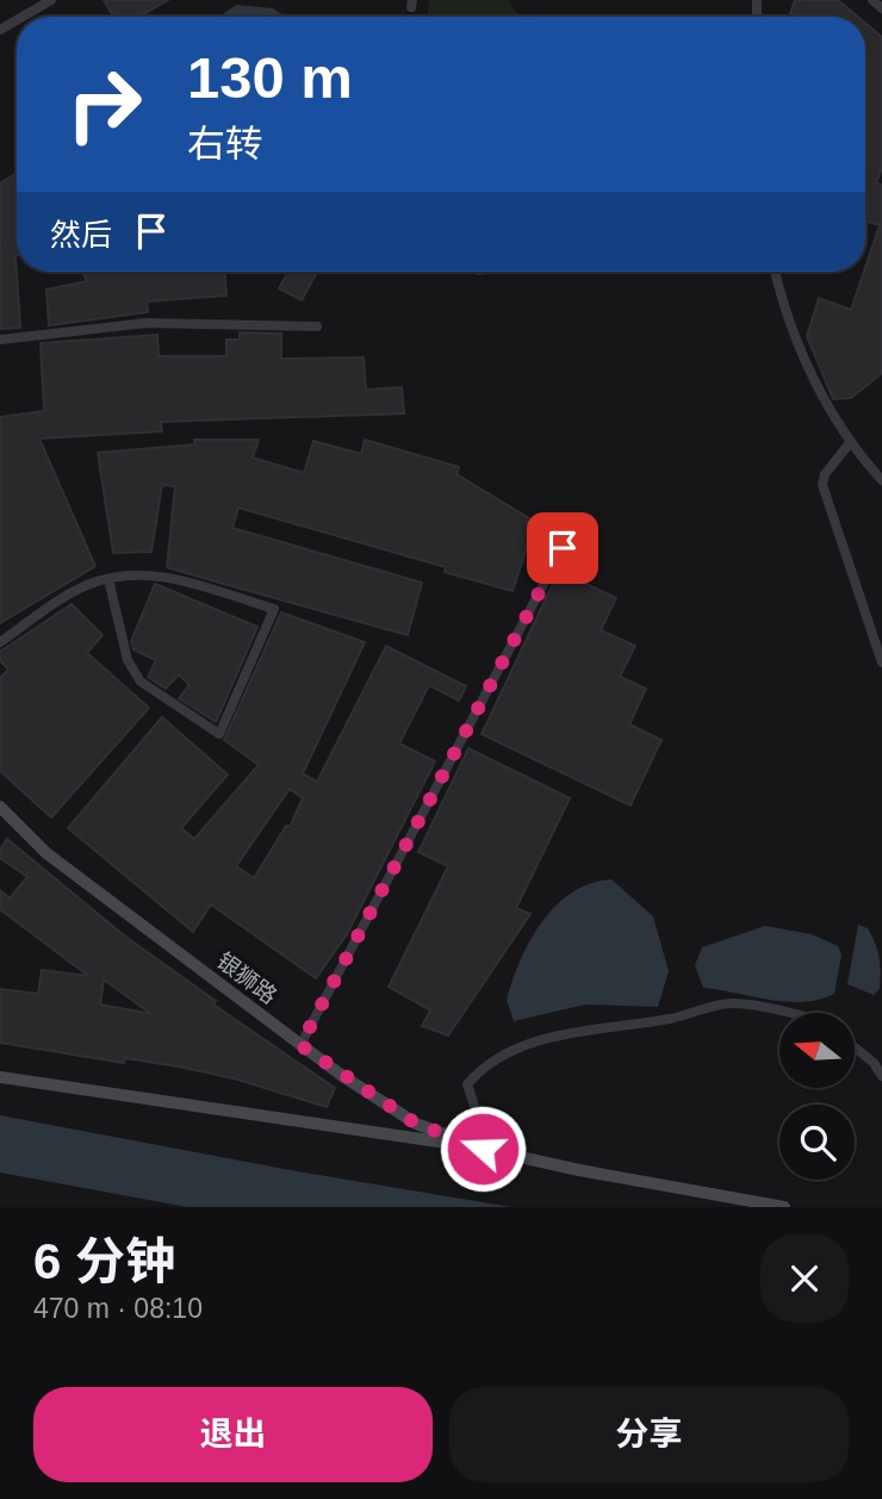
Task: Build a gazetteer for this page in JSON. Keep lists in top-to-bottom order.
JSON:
{
  "streets": {
    "main road": ["银狮路"]
  },
  "north": "left",
  "page": {
    "turn": ["130 m", "右转"],
    "then": "然后",
    "heading": ["6 分钟", "470 m · 08:10"],
    "buttons": ["退出", "分享"]
  }
}
